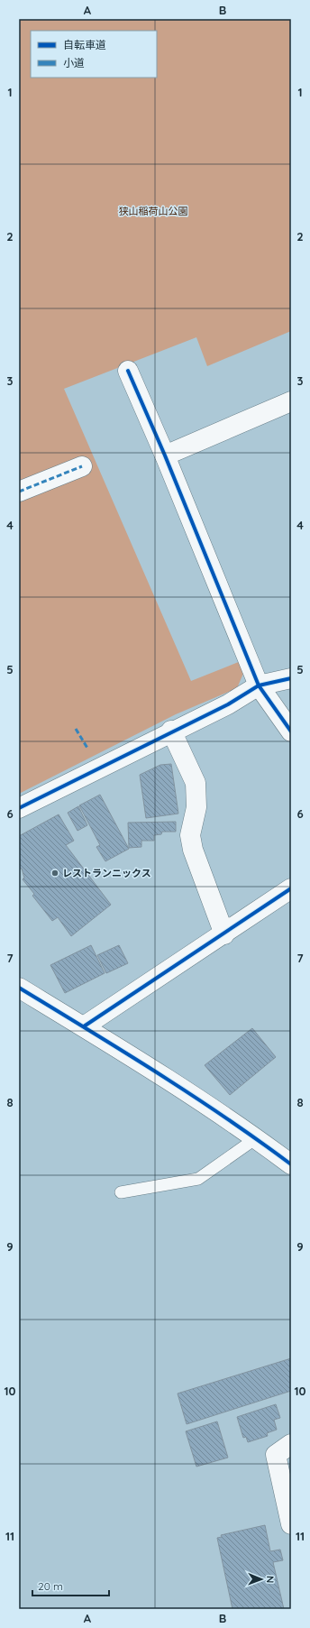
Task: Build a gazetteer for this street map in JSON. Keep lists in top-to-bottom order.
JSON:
{
  "parks": ["狭山稲荷山公園"],
  "places": ["レストランニックス"],
  "legend": ["自転車道", "小道"],
  "scale_bar": "20 m",
  "north": "right",
  "grid": {
    "columns": ["A", "B"],
    "rows": [
      "1",
      "2",
      "3",
      "4",
      "5",
      "6",
      "7",
      "8",
      "9",
      "10",
      "11"
    ]
  }
}
